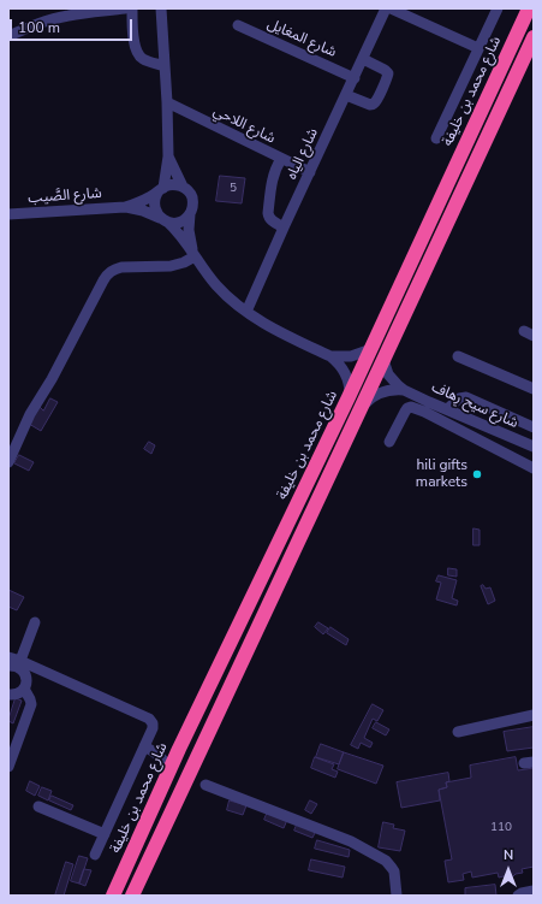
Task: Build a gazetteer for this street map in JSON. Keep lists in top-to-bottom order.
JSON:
{
  "streets": {
    "highway": ["شارع محمد بن خليفة"],
    "street": [
      "شارع المغايل",
      "شارع اللاحي",
      "شارع الياه",
      "شارع الصَّيب",
      "شارع سيح رِهاف"
    ]
  },
  "crossings": [
    ["شارع المغايل", "شارع الياه"],
    ["شارع اللاحي", "شارع الياه"]
  ],
  "places": ["hili gifts markets"],
  "house_numbers": ["5", "110"],
  "scale_bar": "100 m",
  "north": "top"
}
